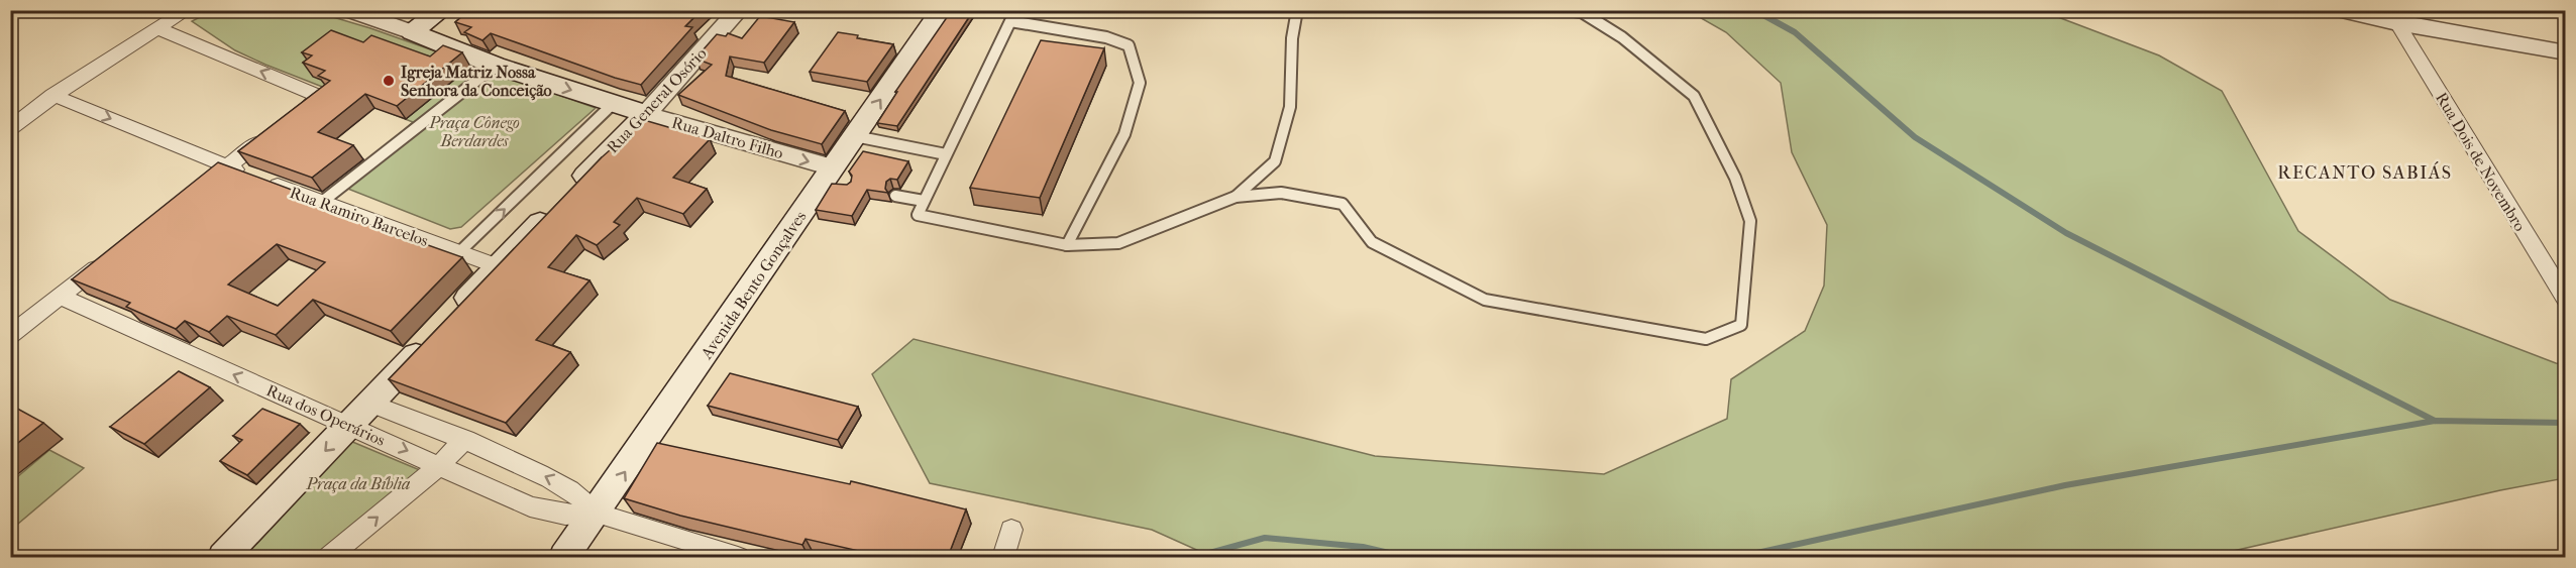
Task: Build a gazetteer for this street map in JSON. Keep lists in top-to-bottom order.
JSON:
{
  "streets": {
    "main road": ["Rua General Osório", "Rua Daltro Filho", "Avenida Bento Gonçalves"],
    "street": ["Rua Dois de Novembro", "Rua Ramiro Barcelos", "Rua dos Operários"]
  },
  "crossings": [
    ["Rua General Osório", "Rua Daltro Filho"],
    ["Rua General Osório", "Rua Ramiro Barcelos"],
    ["Rua General Osório", "Rua dos Operários"],
    ["Rua Daltro Filho", "Avenida Bento Gonçalves"],
    ["Avenida Bento Gonçalves", "Rua dos Operários"]
  ],
  "one_way": ["Rua Daltro Filho", "Rua Ramiro Barcelos", "Avenida Bento Gonçalves"],
  "districts": ["RECANTO SABIÁS"],
  "parks": ["Praça Cônego Berdardes", "Praça da Bíblia"],
  "places": ["Igreja Matriz Nossa Senhora da Conceição"]
}
